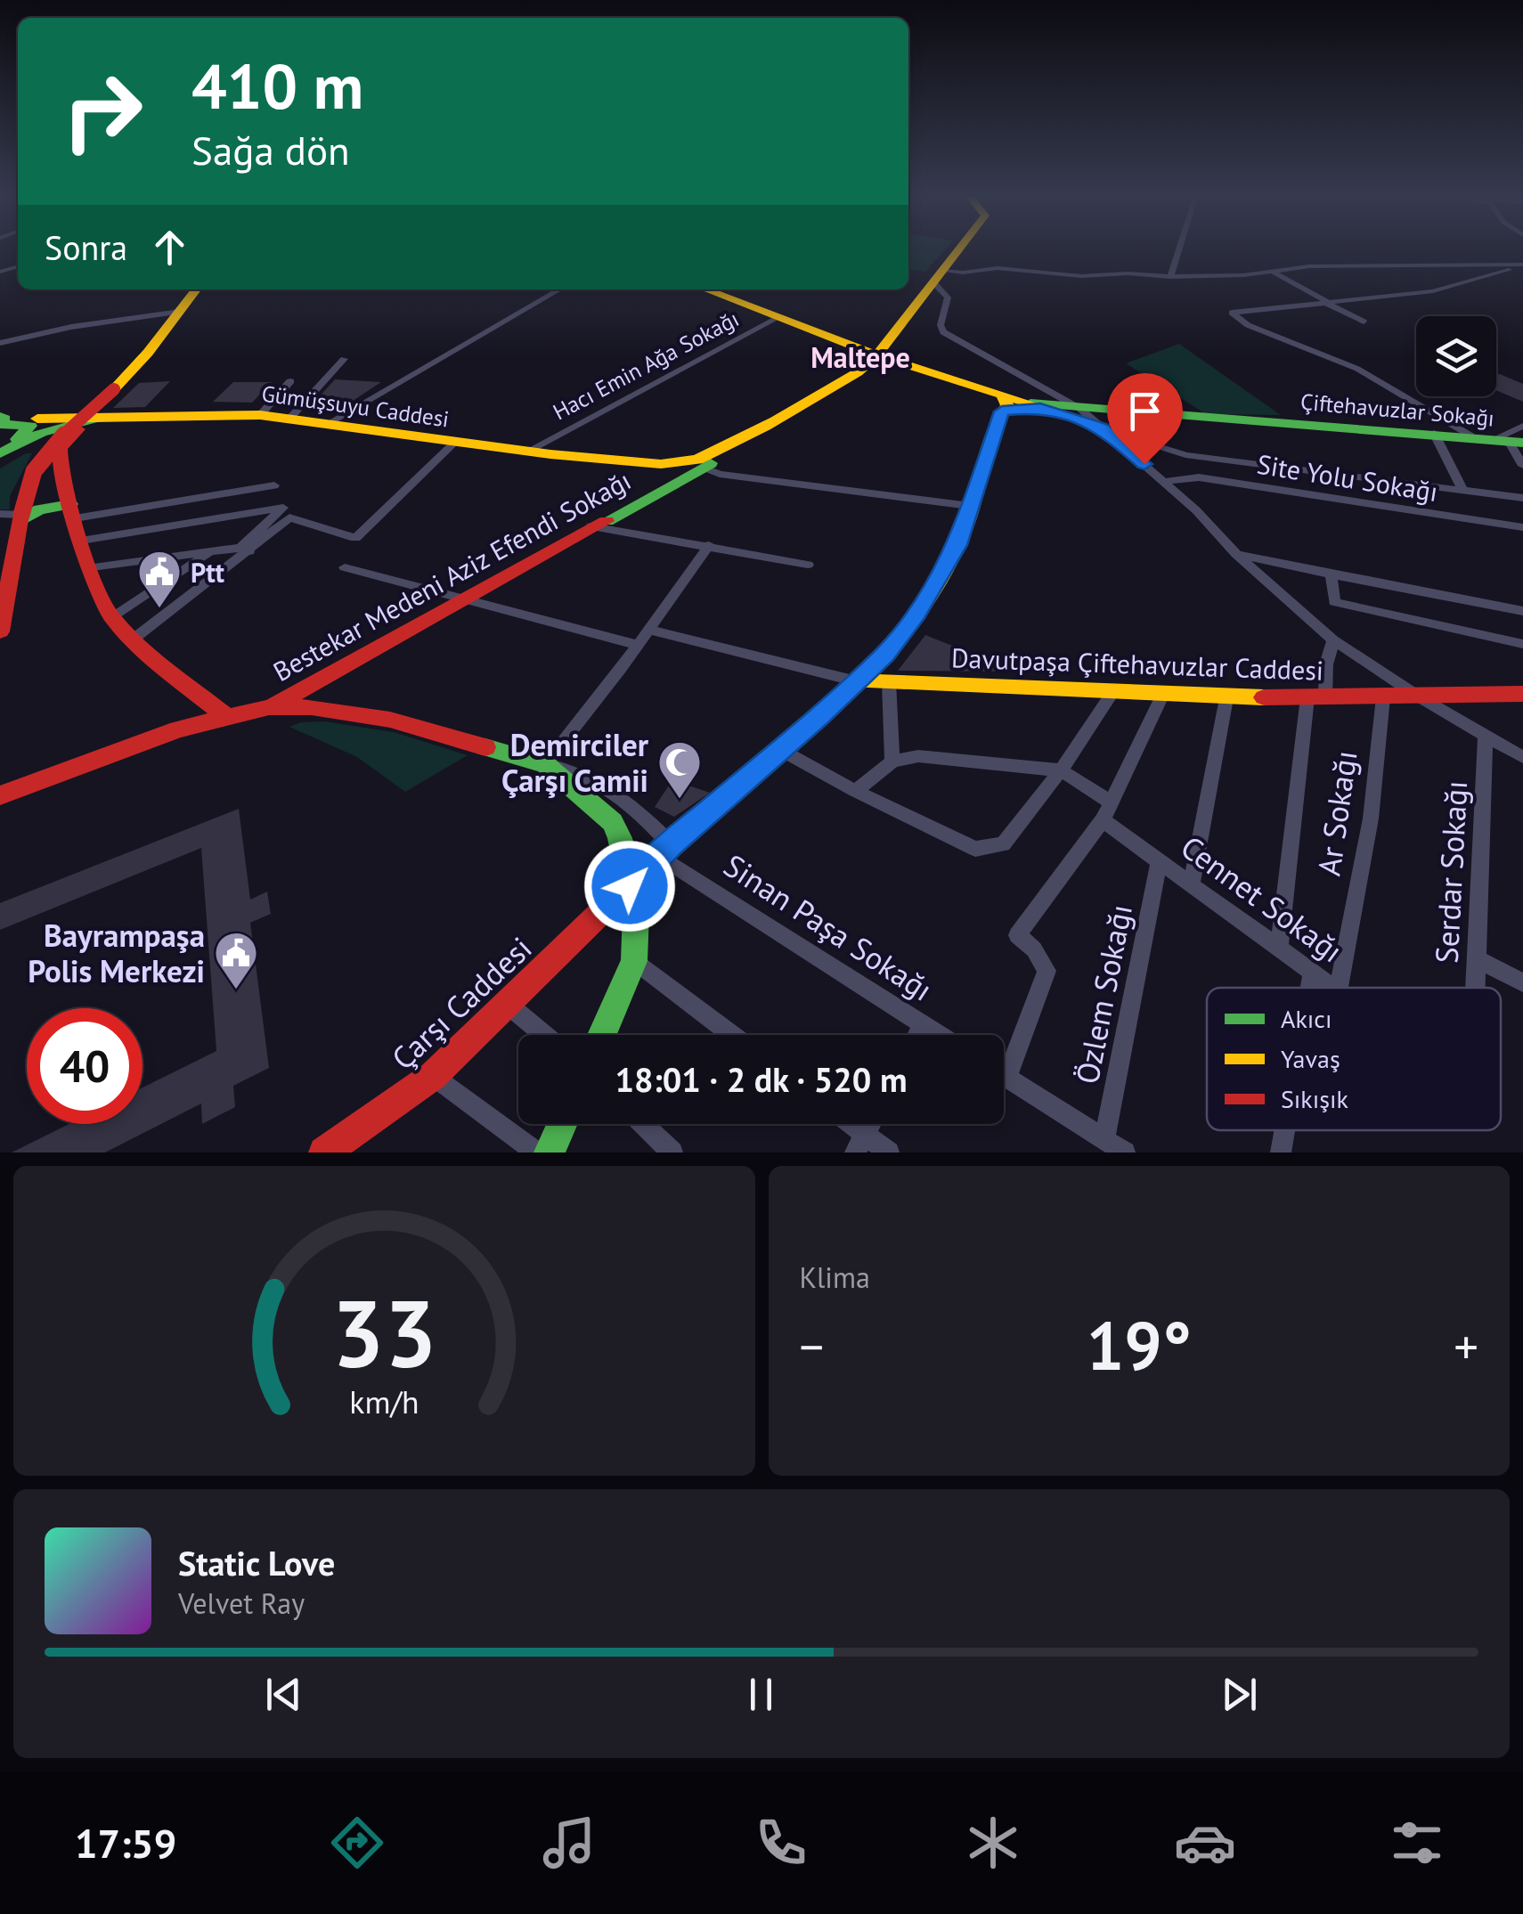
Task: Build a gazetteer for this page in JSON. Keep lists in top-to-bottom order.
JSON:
{
  "streets": {
    "main road": [
      "Gümüşsuyu Caddesi",
      "Çiftehavuzlar Sokağı",
      "Bestekar Medeni Aziz Efendi Sokağı",
      "Davutpaşa Çiftehavuzlar Caddesi",
      "Çarşı Caddesi"
    ],
    "street": [
      "Hacı Emin Ağa Sokağı",
      "Site Yolu Sokağı",
      "Ar Sokağı",
      "Serdar Sokağı",
      "Cennet Sokağı",
      "Sinan Paşa Sokağı",
      "Özlem Sokağı"
    ]
  },
  "crossings": [
    ["Hacı Emin Ağa Sokağı", "Gümüşsuyu Caddesi"],
    ["Hacı Emin Ağa Sokağı", "Çiftehavuzlar Sokağı"],
    ["Çiftehavuzlar Sokağı", "Çarşı Caddesi"],
    ["Davutpaşa Çiftehavuzlar Caddesi", "Ar Sokağı"],
    ["Davutpaşa Çiftehavuzlar Caddesi", "Çarşı Caddesi"],
    ["Cennet Sokağı", "Özlem Sokağı"],
    ["Sinan Paşa Sokağı", "Çarşı Caddesi"]
  ],
  "districts": ["Maltepe"],
  "places": {
    "public building": ["Ptt", "Bayrampaşa Polis Merkezi"],
    "mosque": ["Demirciler Çarşı Camii"]
  },
  "legend": ["Akıcı", "Yavaş", "Sıkışık"],
  "page": {
    "turn": ["410 m", "Sağa dön"],
    "then": "Sonra",
    "limit": "40",
    "trip": "18:01 · 2 dk · 520 m",
    "tile": "Klima",
    "heat": ["−", "19°", "+"],
    "song": ["Static Love", "Velvet Ray"],
    "tabs": "17:59",
    "gauge": ["33", "km/h"]
  }
}
